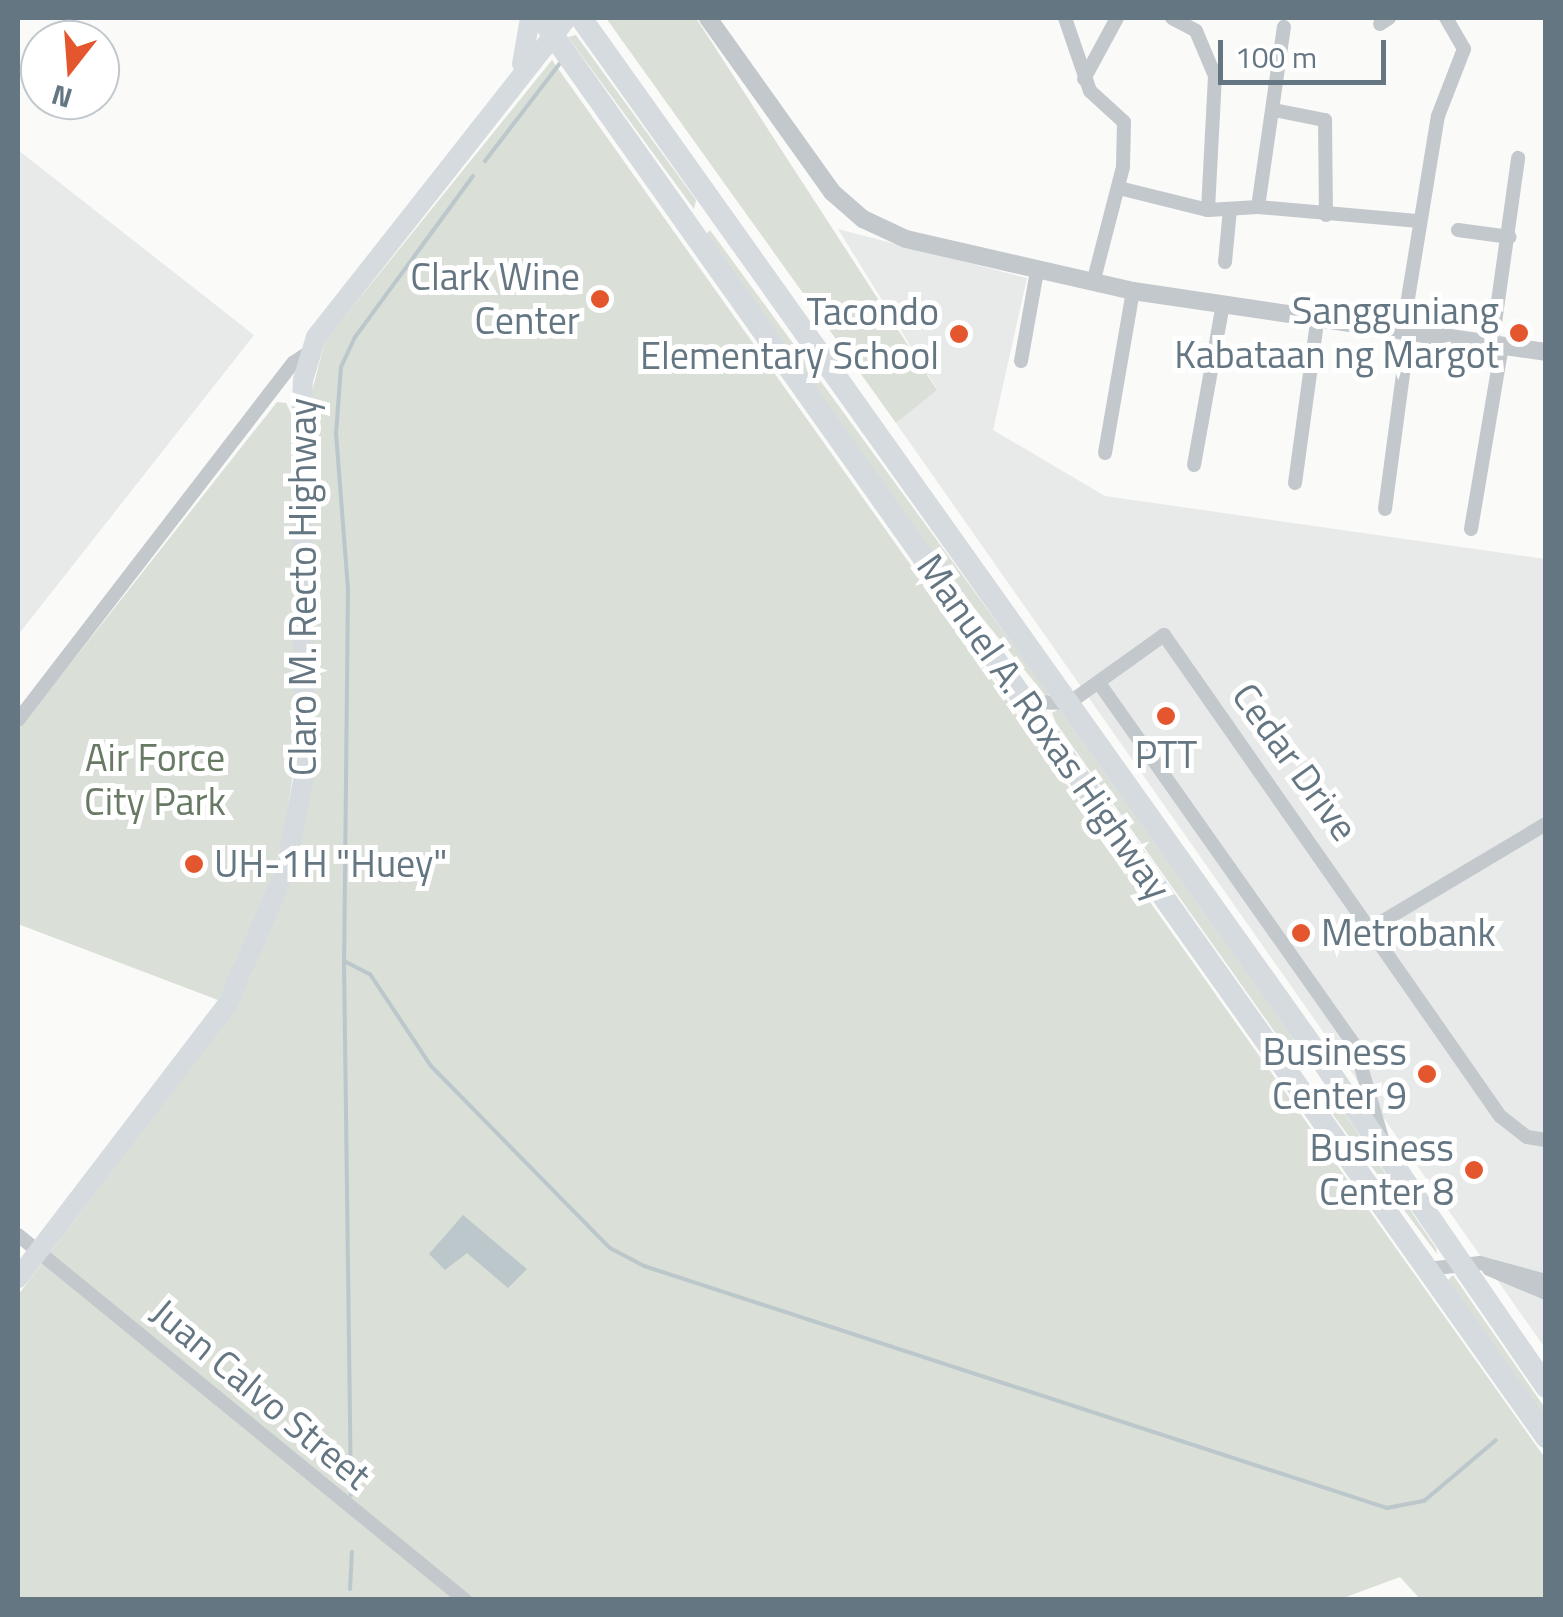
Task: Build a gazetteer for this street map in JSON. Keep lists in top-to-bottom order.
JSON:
{
  "streets": {
    "main road": ["Claro M. Recto Highway", "Manuel A. Roxas Highway"],
    "street": ["Cedar Drive", "Juan Calvo Street"]
  },
  "crossings": [
    ["Claro M. Recto Highway", "Juan Calvo Street"]
  ],
  "parks": ["Air Force City Park"],
  "places": [
    "Clark Wine Center",
    "Sangguniang Kabataan ng Margot",
    "Tacondo Elementary School",
    "PTT",
    "UH-1H \"Huey\"",
    "Metrobank",
    "Business Center 9",
    "Business Center 8"
  ],
  "scale_bar": "100 m",
  "north": "bottom"
}
